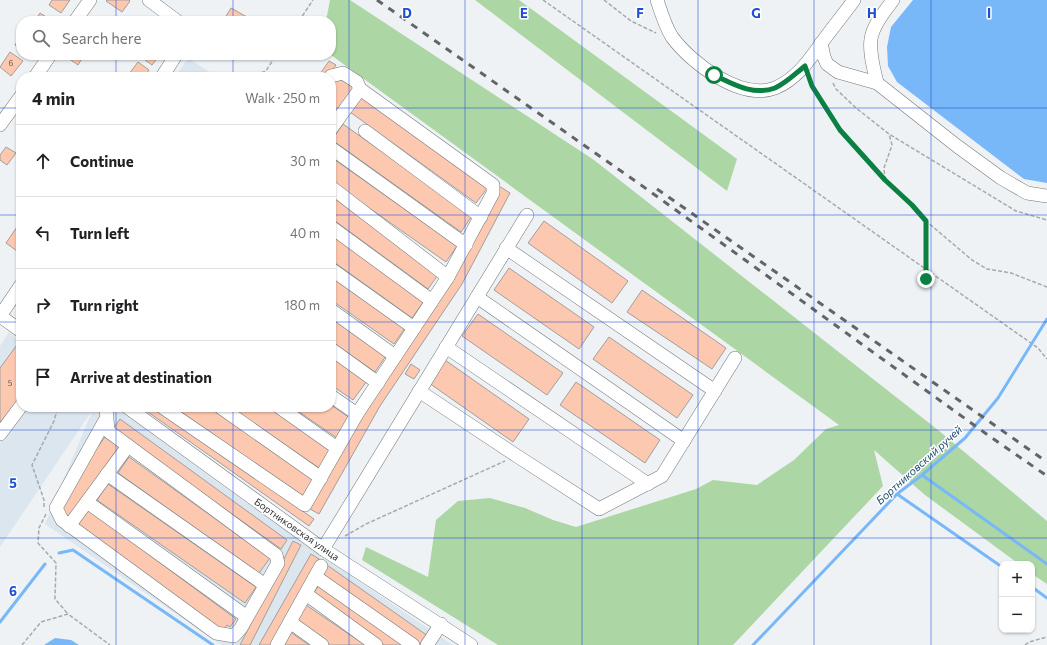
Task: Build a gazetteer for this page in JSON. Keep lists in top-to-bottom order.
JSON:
{
  "streets": {
    "street": ["Бортниковская улица"]
  },
  "water": ["Бортниковский ручей"],
  "house_numbers": ["6", "5"],
  "page": {
    "search": "Search here",
    "heading": ["4 min", "Walk · 250 m"],
    "list": [
      ["Continue", "30 m"],
      ["Turn left", "40 m"],
      ["Turn right", "180 m"],
      "Arrive at destination"
    ],
    "map_buttons": ["+", "−"]
  },
  "grid": {
    "columns": [
      "D",
      "E",
      "F",
      "G",
      "H",
      "I"
    ],
    "rows": ["5", "6"]
  }
}
